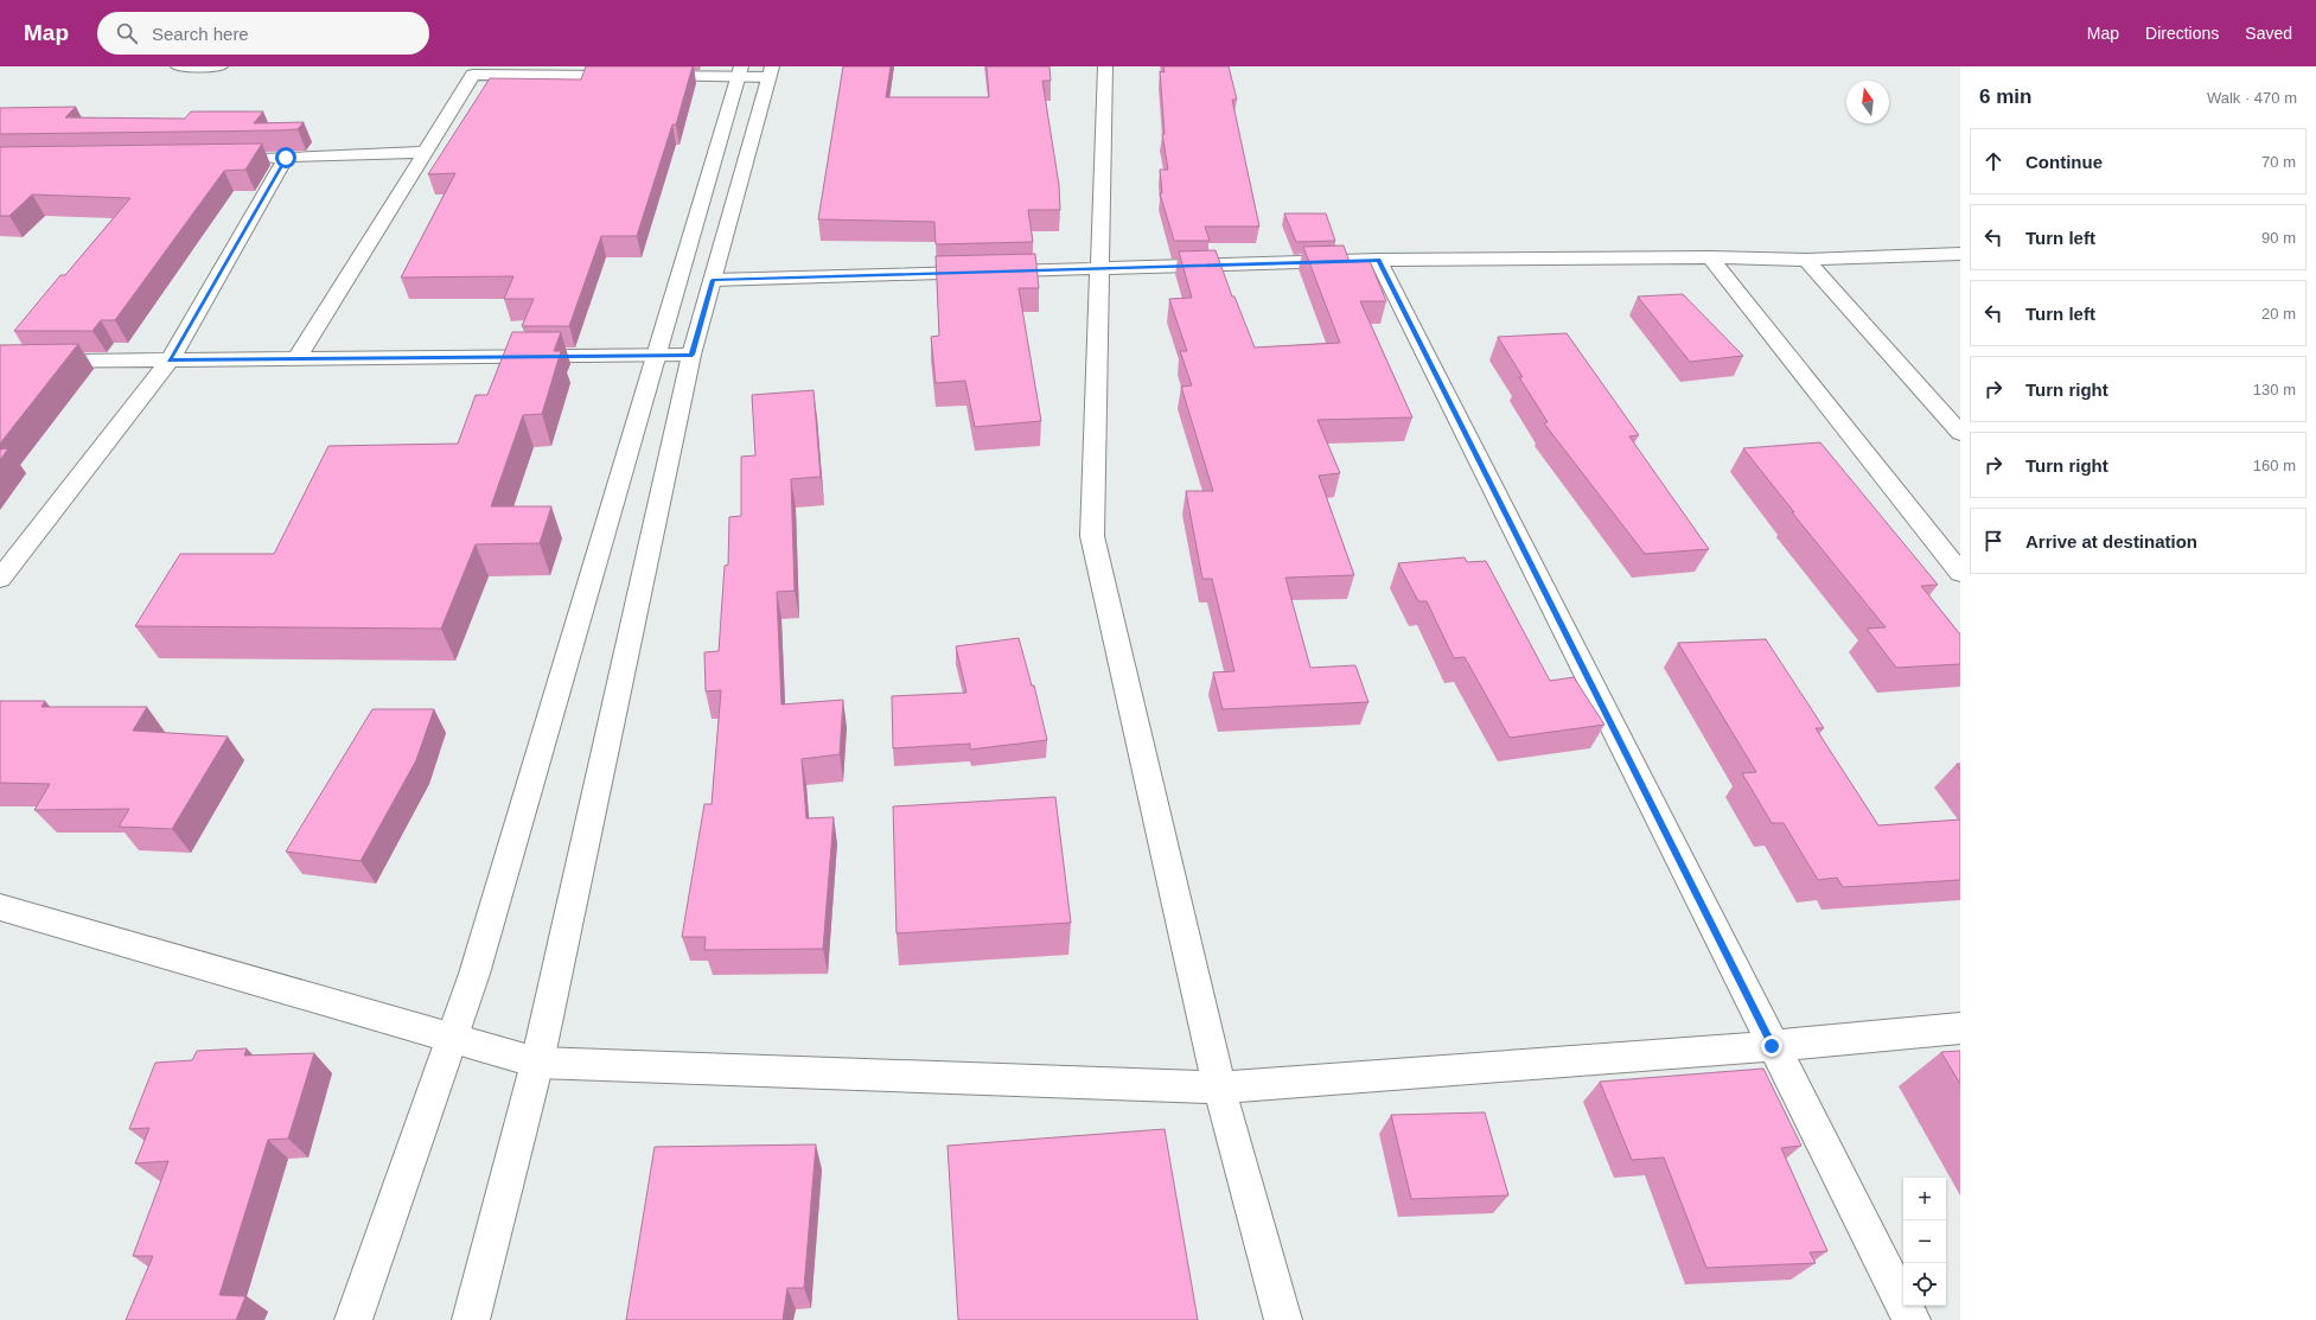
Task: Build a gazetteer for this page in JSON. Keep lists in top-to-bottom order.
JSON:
{
  "north": "top",
  "page": {
    "header": "Map",
    "search": "Search here",
    "nav": ["Map", "Directions", "Saved"],
    "heading": ["6 min", "Walk · 470 m"],
    "list": [
      ["Continue", "70 m"],
      ["Turn left", "90 m"],
      ["Turn left", "20 m"],
      ["Turn right", "130 m"],
      ["Turn right", "160 m"],
      "Arrive at destination"
    ],
    "map_buttons": ["+", "−"]
  }
}
